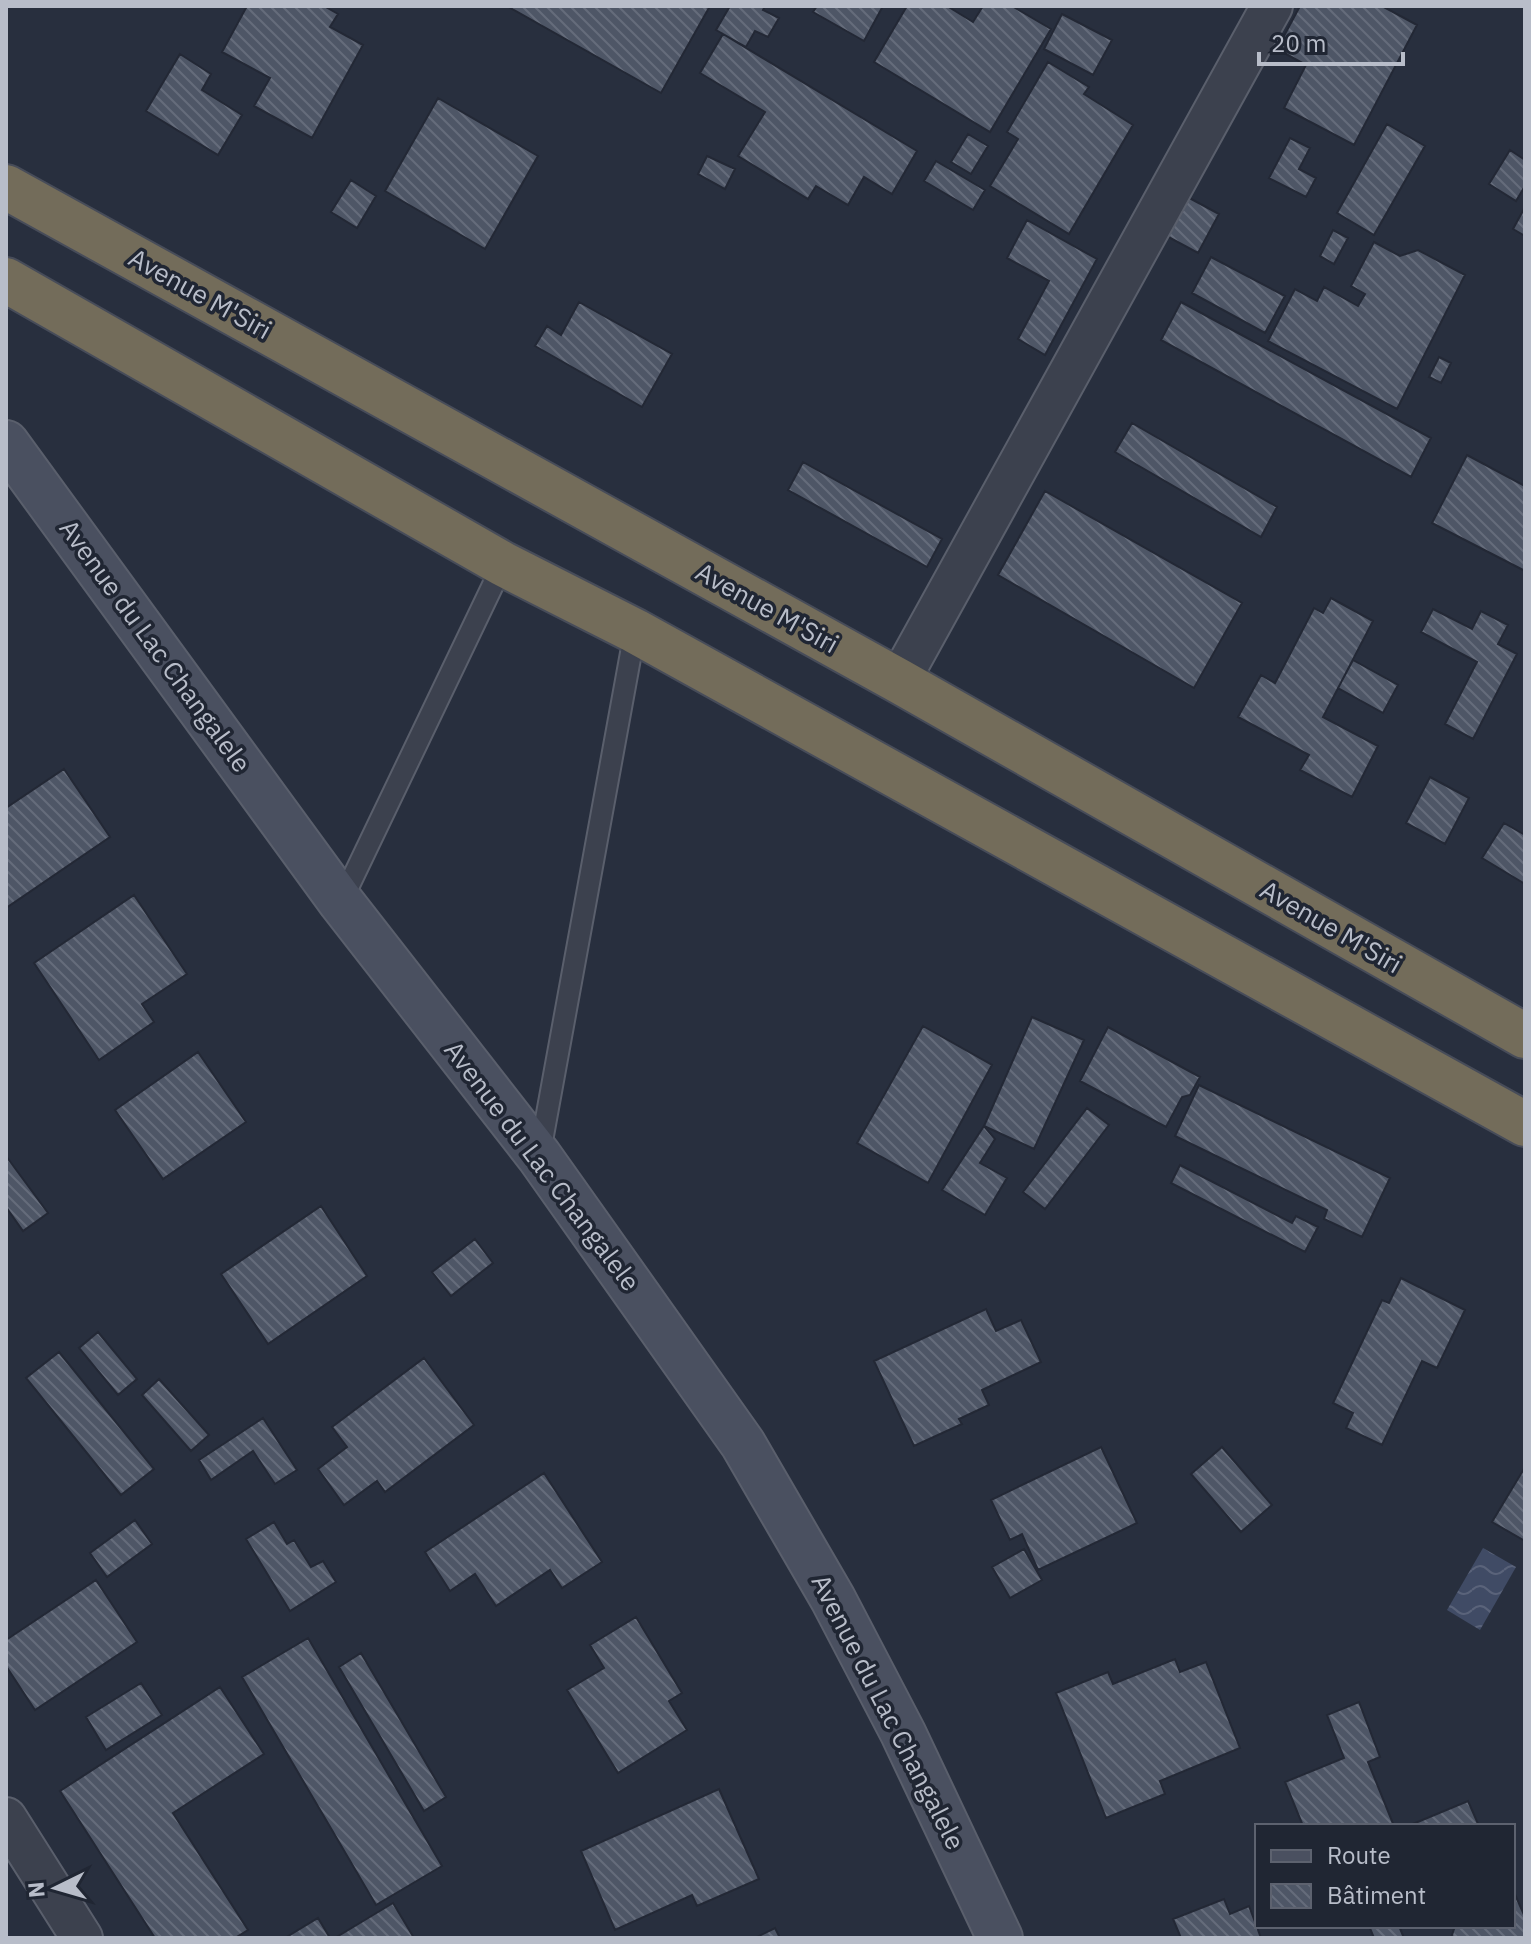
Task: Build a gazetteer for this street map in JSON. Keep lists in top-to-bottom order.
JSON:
{
  "streets": {
    "highway": ["Avenue M'Siri"],
    "street": ["Avenue du Lac Changalele"]
  },
  "legend": ["Route", "Bâtiment"],
  "scale_bar": "20 m",
  "north": "left"
}
